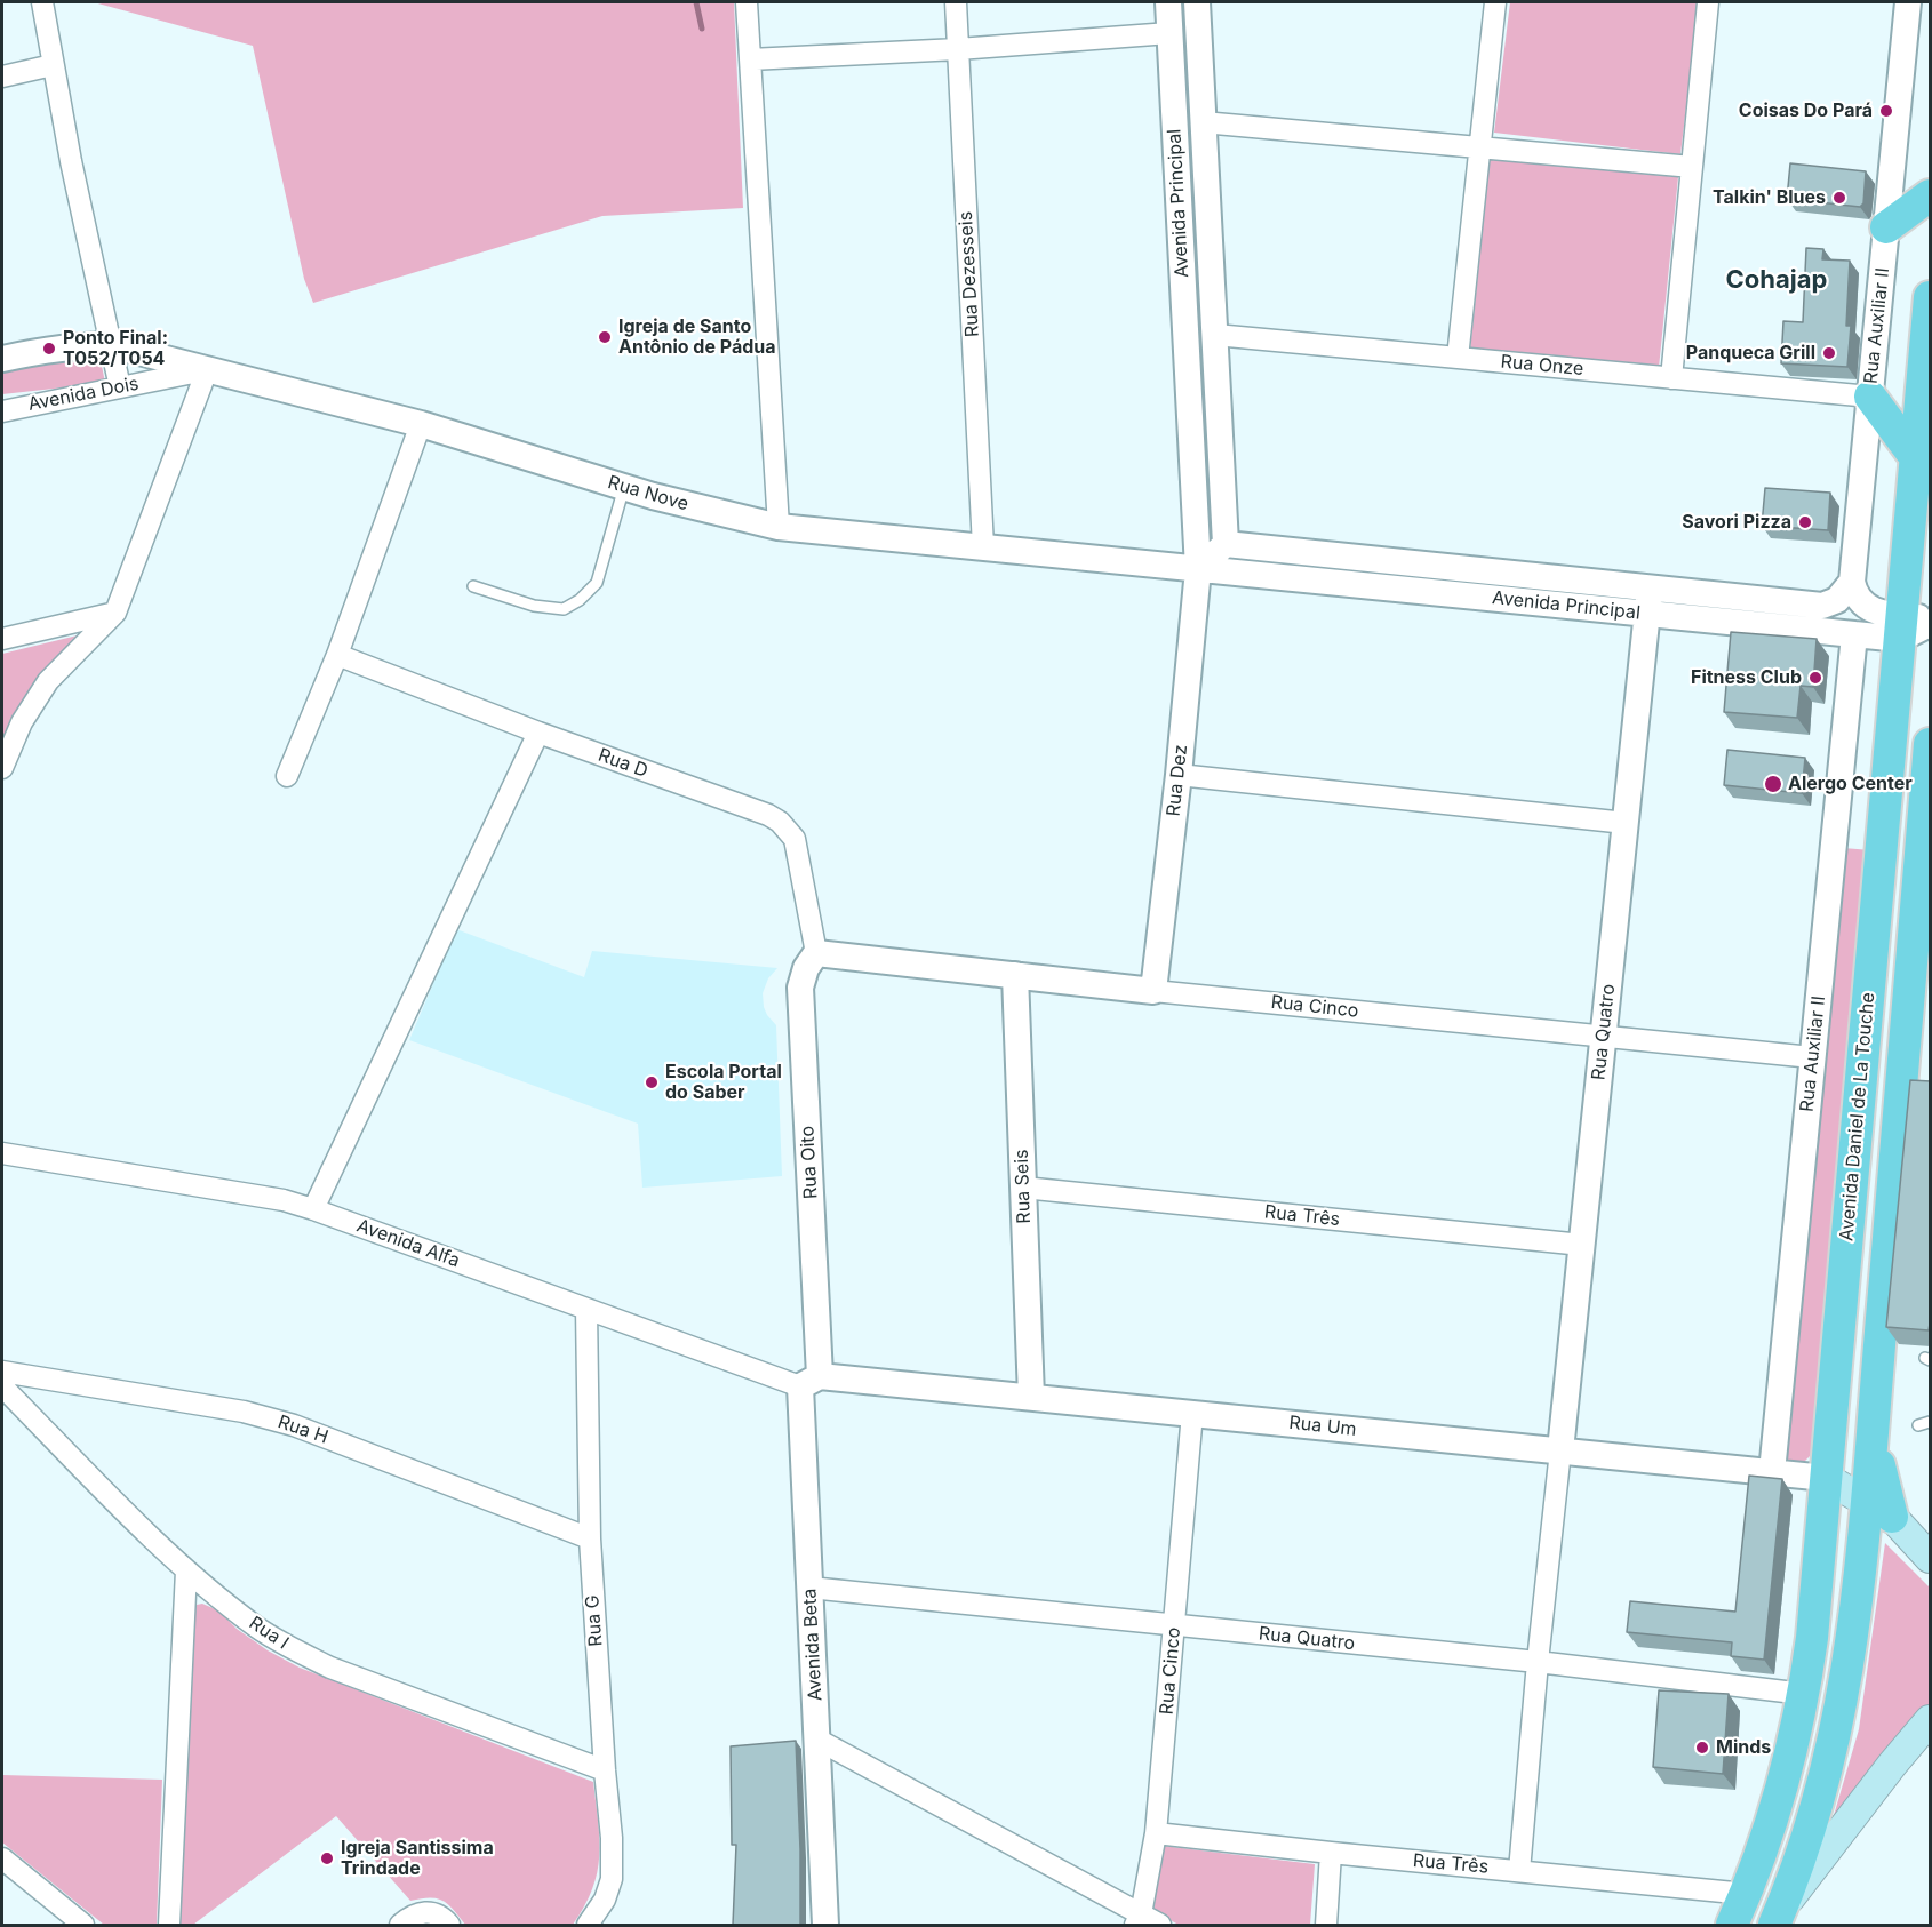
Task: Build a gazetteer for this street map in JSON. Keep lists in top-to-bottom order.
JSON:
{
  "streets": {
    "main road": ["Avenida Daniel de La Touche"],
    "street": [
      "Avenida Principal",
      "Rua Dezesseis",
      "Rua Auxiliar II",
      "Rua Onze",
      "Avenida Dois",
      "Rua Nove",
      "Rua D",
      "Rua Dez",
      "Rua Cinco",
      "Rua Quatro",
      "Rua Oito",
      "Rua Seis",
      "Rua Três",
      "Avenida Alfa",
      "Rua Um",
      "Rua H",
      "Rua G",
      "Rua I",
      "Avenida Beta"
    ]
  },
  "crossings": [
    ["Avenida Principal", "Rua Auxiliar II"],
    ["Avenida Principal", "Rua Onze"],
    ["Avenida Principal", "Rua Nove"],
    ["Avenida Principal", "Rua Dez"],
    ["Avenida Principal", "Rua Quatro"],
    ["Avenida Principal", "Avenida Daniel de La Touche"],
    ["Rua Dezesseis", "Rua Nove"],
    ["Rua Auxiliar II", "Rua Onze"],
    ["Rua Auxiliar II", "Rua Cinco"],
    ["Rua Auxiliar II", "Rua Um"],
    ["Avenida Dois", "Rua Nove"],
    ["Rua Nove", "Rua Dez"],
    ["Rua D", "Rua Cinco"],
    ["Rua D", "Rua Oito"],
    ["Rua Dez", "Rua Cinco"],
    ["Rua Cinco", "Rua Quatro"],
    ["Rua Cinco", "Rua Oito"],
    ["Rua Cinco", "Rua Seis"],
    ["Rua Cinco", "Rua Três"],
    ["Rua Cinco", "Rua Um"],
    ["Rua Quatro", "Avenida Daniel de La Touche"],
    ["Rua Quatro", "Rua Três"],
    ["Rua Quatro", "Rua Um"],
    ["Rua Quatro", "Avenida Beta"],
    ["Avenida Daniel de La Touche", "Rua Três"],
    ["Avenida Daniel de La Touche", "Rua Um"],
    ["Rua Oito", "Avenida Alfa"],
    ["Rua Oito", "Rua Um"],
    ["Rua Oito", "Avenida Beta"],
    ["Rua Seis", "Rua Três"],
    ["Rua Seis", "Rua Um"],
    ["Avenida Alfa", "Rua Um"],
    ["Avenida Alfa", "Rua G"],
    ["Avenida Alfa", "Avenida Beta"],
    ["Rua Um", "Avenida Beta"],
    ["Rua H", "Rua G"],
    ["Rua G", "Rua I"]
  ],
  "districts": ["Cohajap"],
  "places": [
    "Coisas Do Pará",
    "Talkin' Blues",
    "Igreja de Santo Antônio de Pádua",
    "Ponto Final: T052/T054",
    "Panqueca Grill",
    "Savori Pizza",
    "Fitness Club",
    "Alergo Center",
    "Escola Portal do Saber",
    "Minds",
    "Igreja Santissima Trindade"
  ]
}
